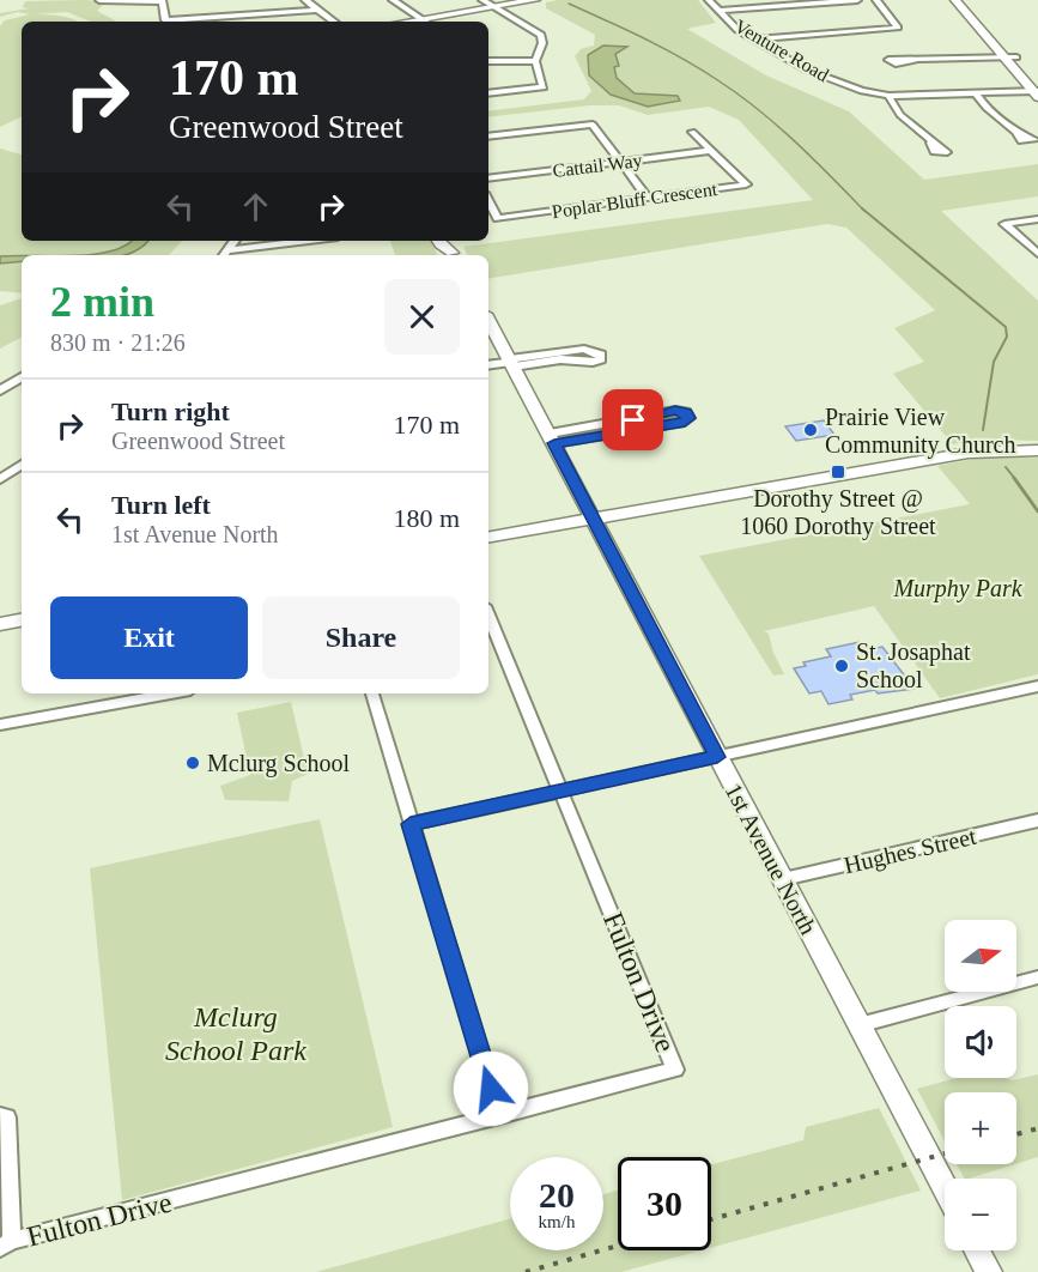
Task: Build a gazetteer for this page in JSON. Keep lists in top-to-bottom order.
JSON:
{
  "streets": {
    "street": [
      "Venture Road",
      "Cattail Way",
      "Poplar Bluff Crescent",
      "Hughes Street",
      "1st Avenue North",
      "Fulton Drive"
    ]
  },
  "crossings": [
    ["Cattail Way", "Poplar Bluff Crescent"],
    ["Hughes Street", "1st Avenue North"]
  ],
  "parks": ["Murphy Park", "Mclurg School Park"],
  "places": {
    "other": ["Prairie View Community Church", "St. Josaphat School", "Mclurg School"],
    "transit": ["Dorothy Street @ 1060 Dorothy Street"]
  },
  "north": "right",
  "page": {
    "turn": ["170 m", "Greenwood Street"],
    "heading": ["2 min", "830 m · 21:26"],
    "list": [
      {
        "name": "Turn right",
        "note": "Greenwood Street",
        "value": "170 m"
      },
      {
        "name": "Turn left",
        "note": "1st Avenue North",
        "value": "180 m"
      }
    ],
    "buttons": ["Exit", "Share"],
    "map_buttons": ["+", "−"],
    "speed": "20 km/h",
    "limit": "30"
  }
}
